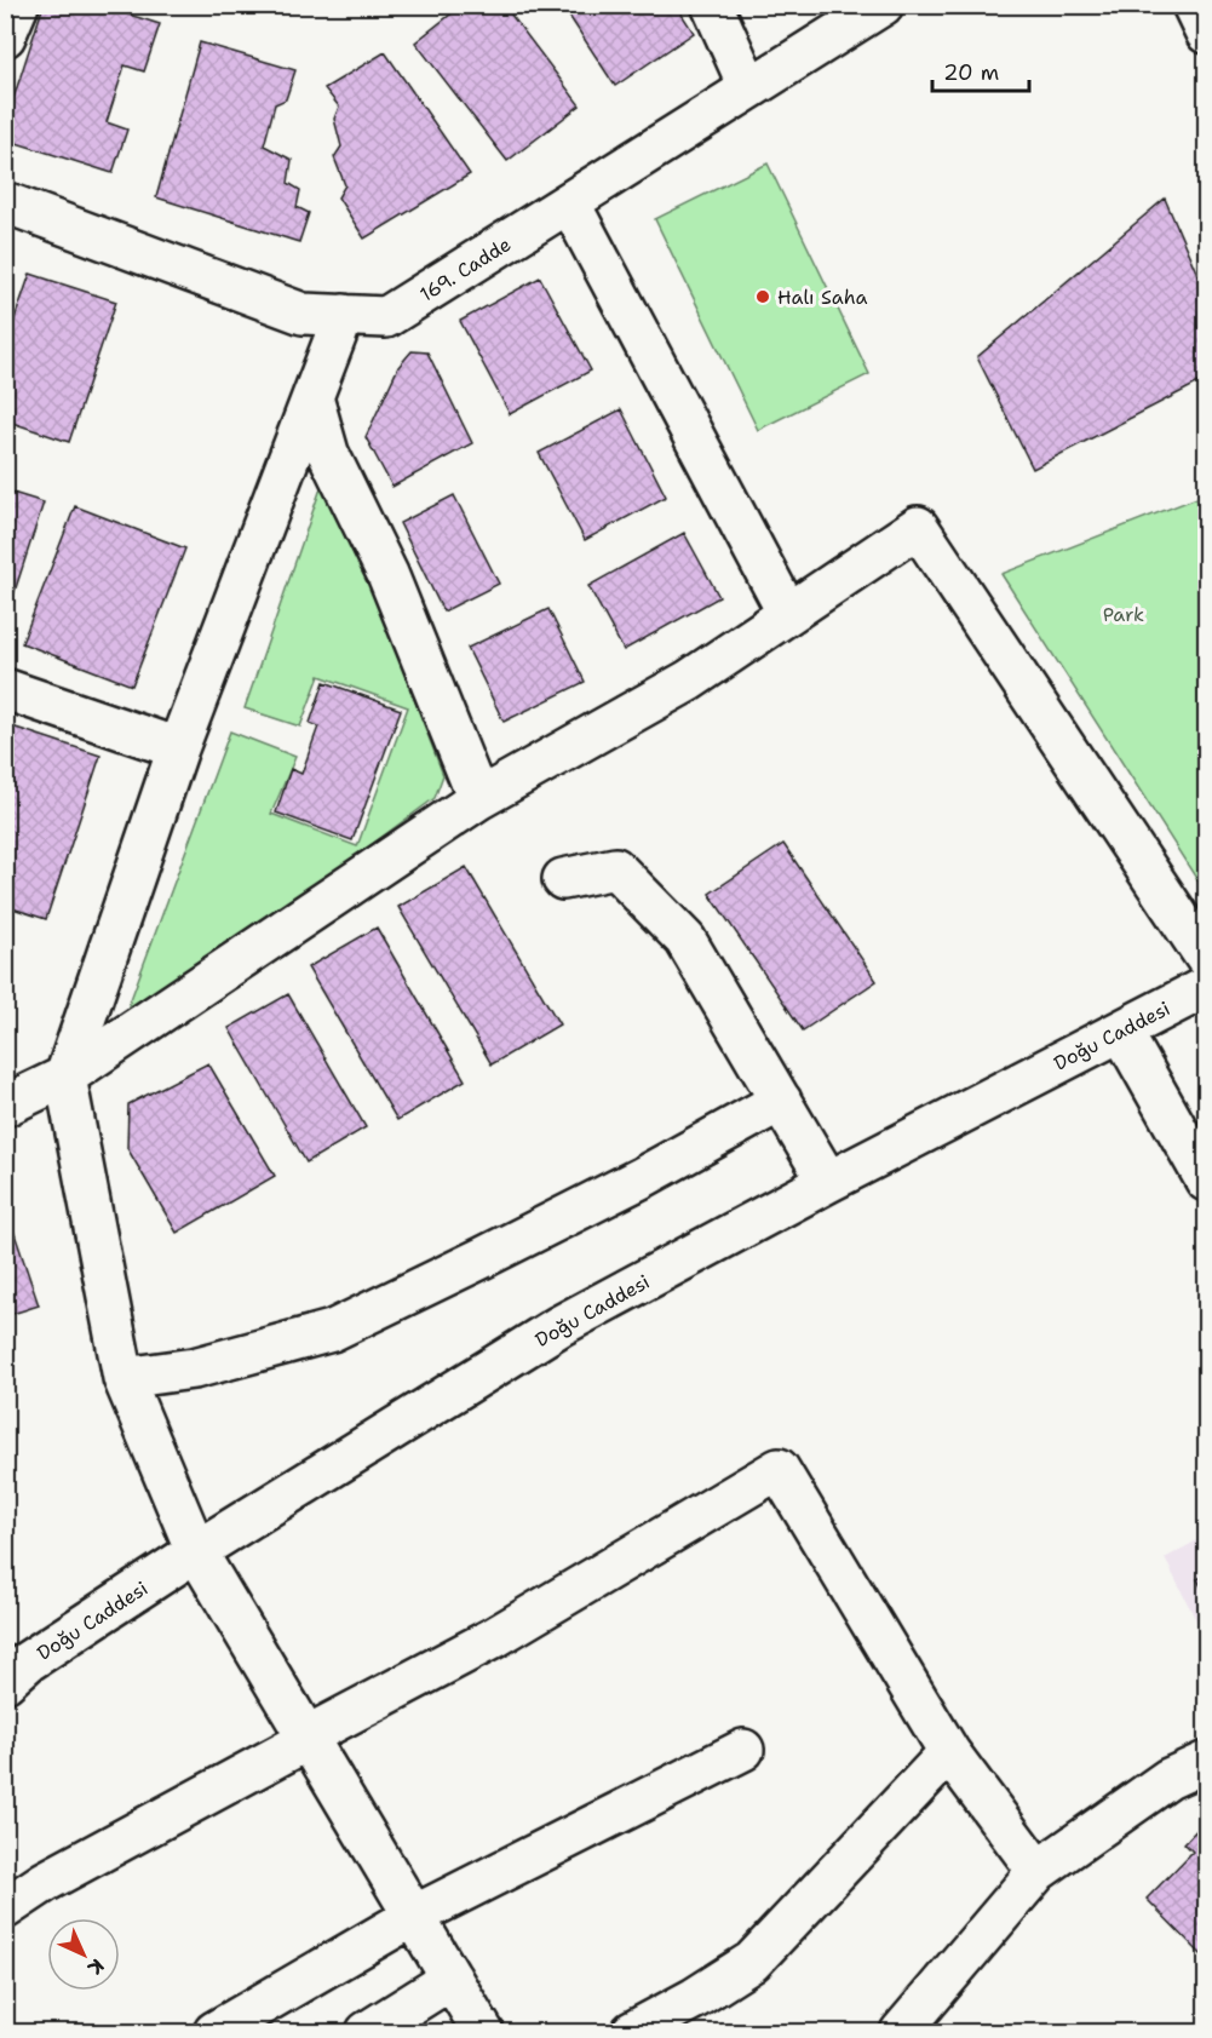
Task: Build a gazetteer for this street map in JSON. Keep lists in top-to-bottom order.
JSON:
{
  "streets": {
    "street": ["169. Cadde", "Doğu Caddesi"]
  },
  "parks": ["Park"],
  "places": ["Halı Saha"],
  "scale_bar": "20 m",
  "north": "bottom right"
}
